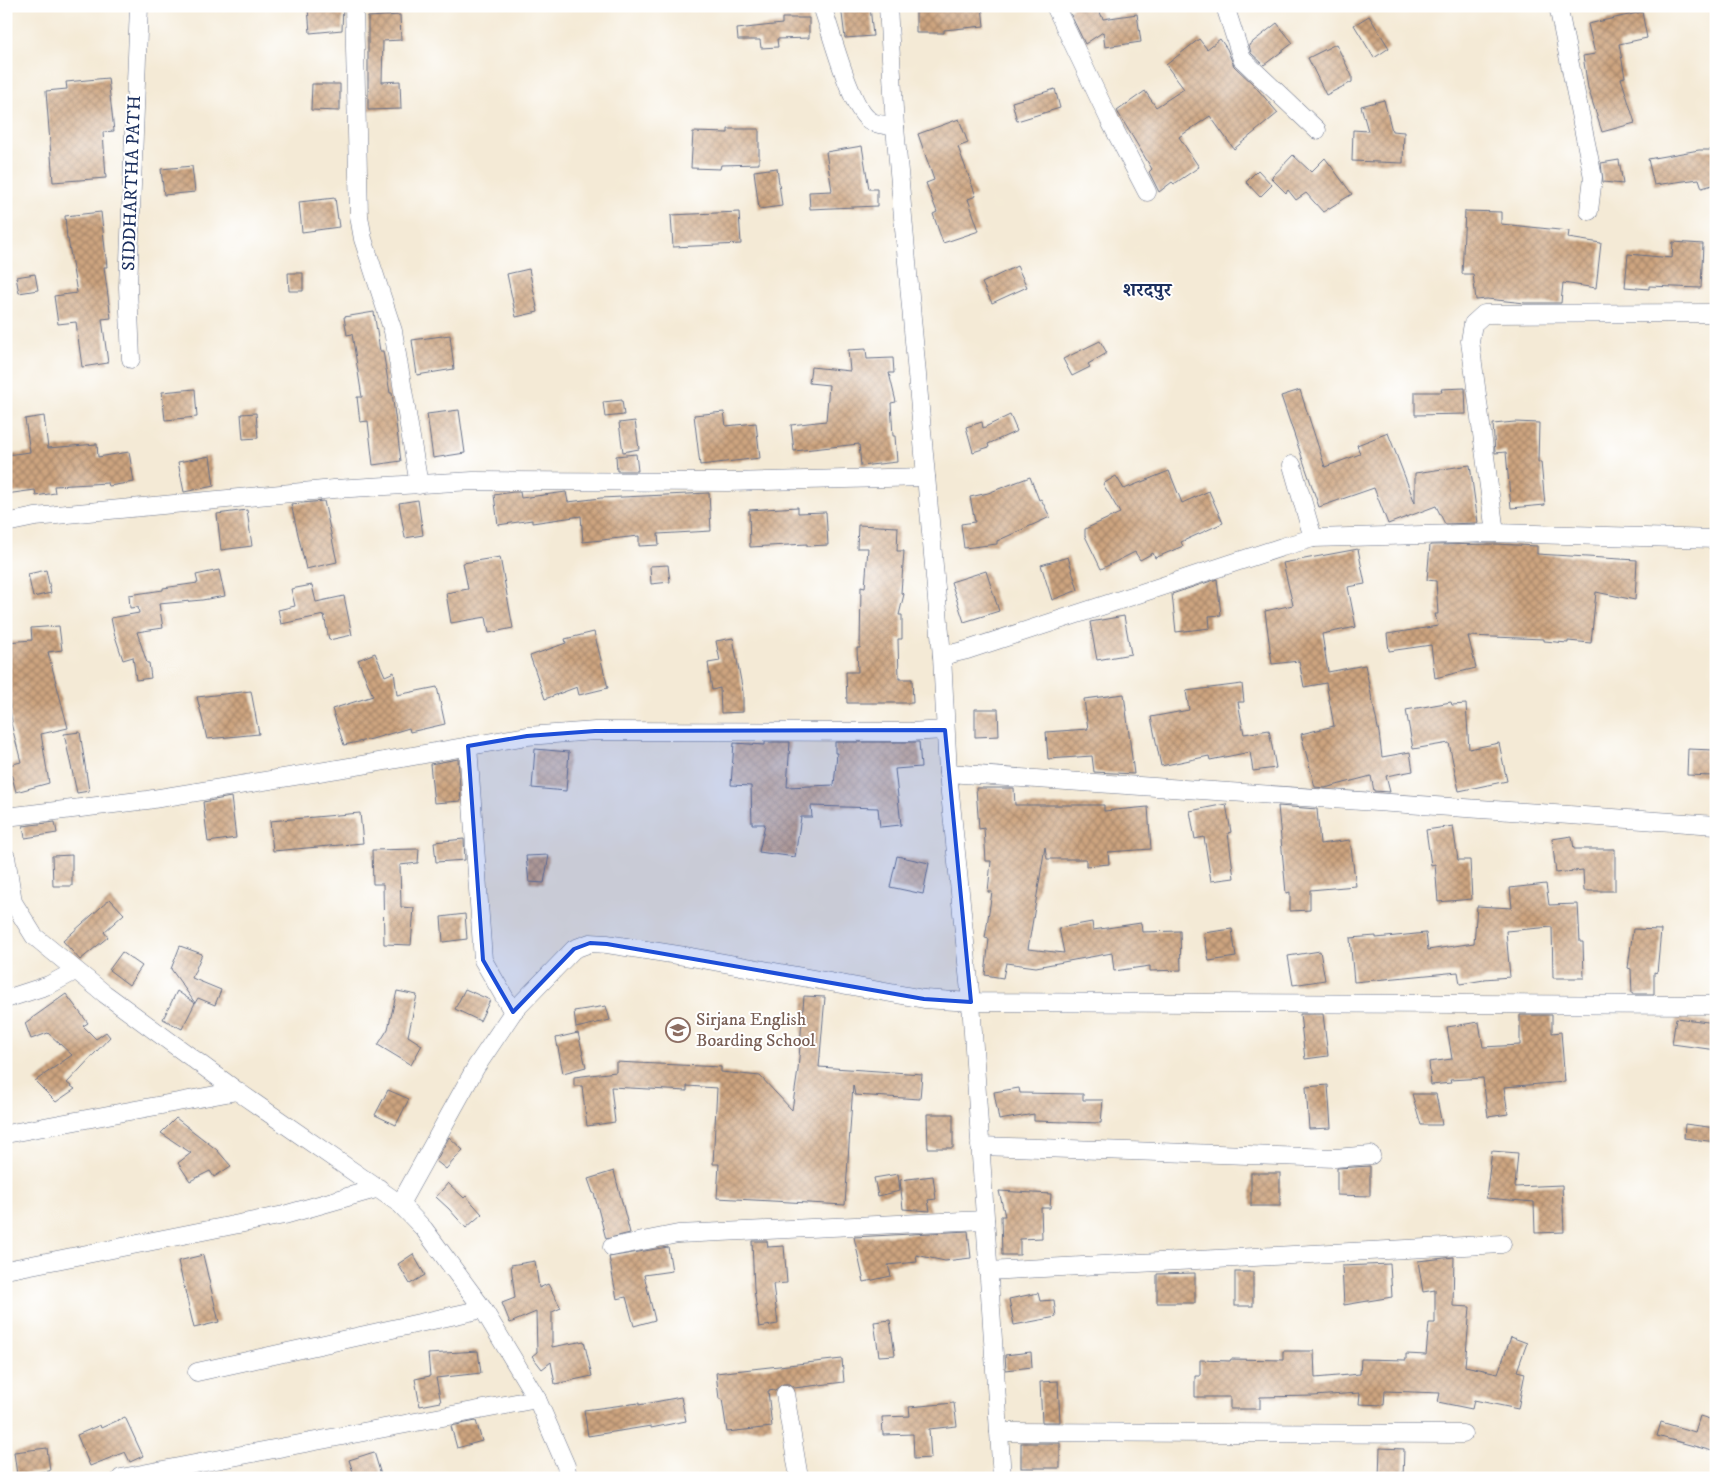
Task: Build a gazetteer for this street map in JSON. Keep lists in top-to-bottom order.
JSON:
{
  "streets": {
    "street": ["SIDDHARTHA PATH"]
  },
  "districts": ["शरदपुर"],
  "places": {
    "school or university": ["Sirjana English Boarding School"]
  }
}
